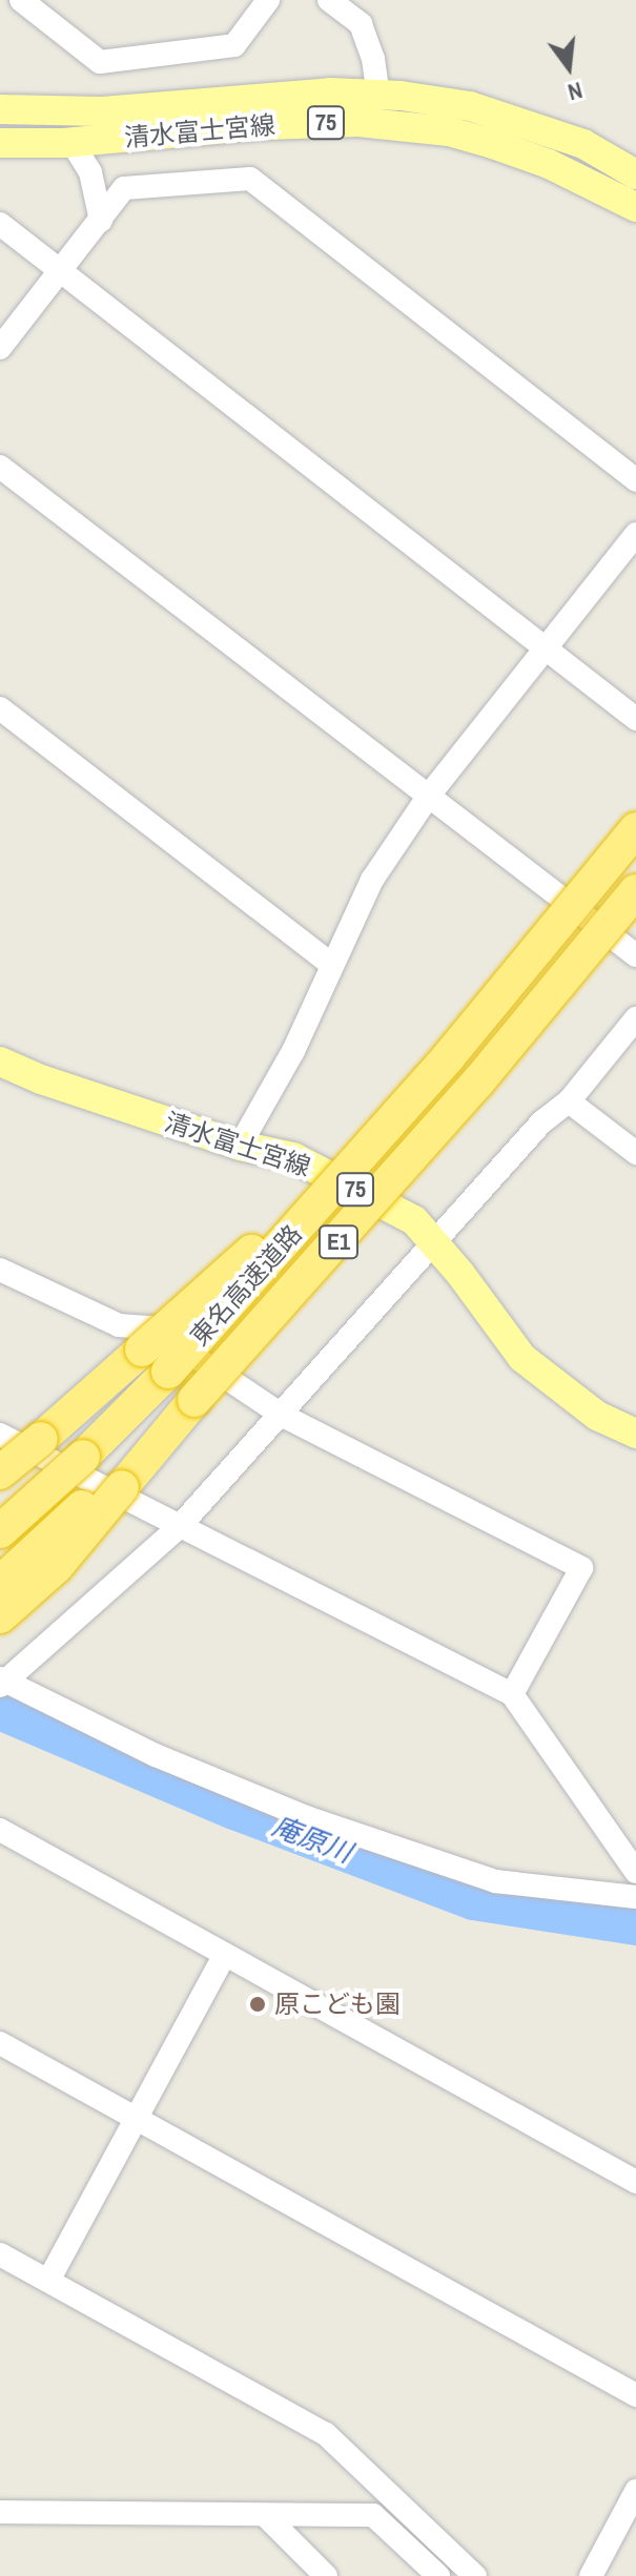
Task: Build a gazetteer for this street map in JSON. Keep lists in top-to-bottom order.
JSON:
{
  "streets": {
    "highway": ["E1", "東名高速道路"],
    "main road": ["75", "清水富士宮線"]
  },
  "water": ["庵原川"],
  "places": ["原こども園"],
  "north": "bottom"
}
